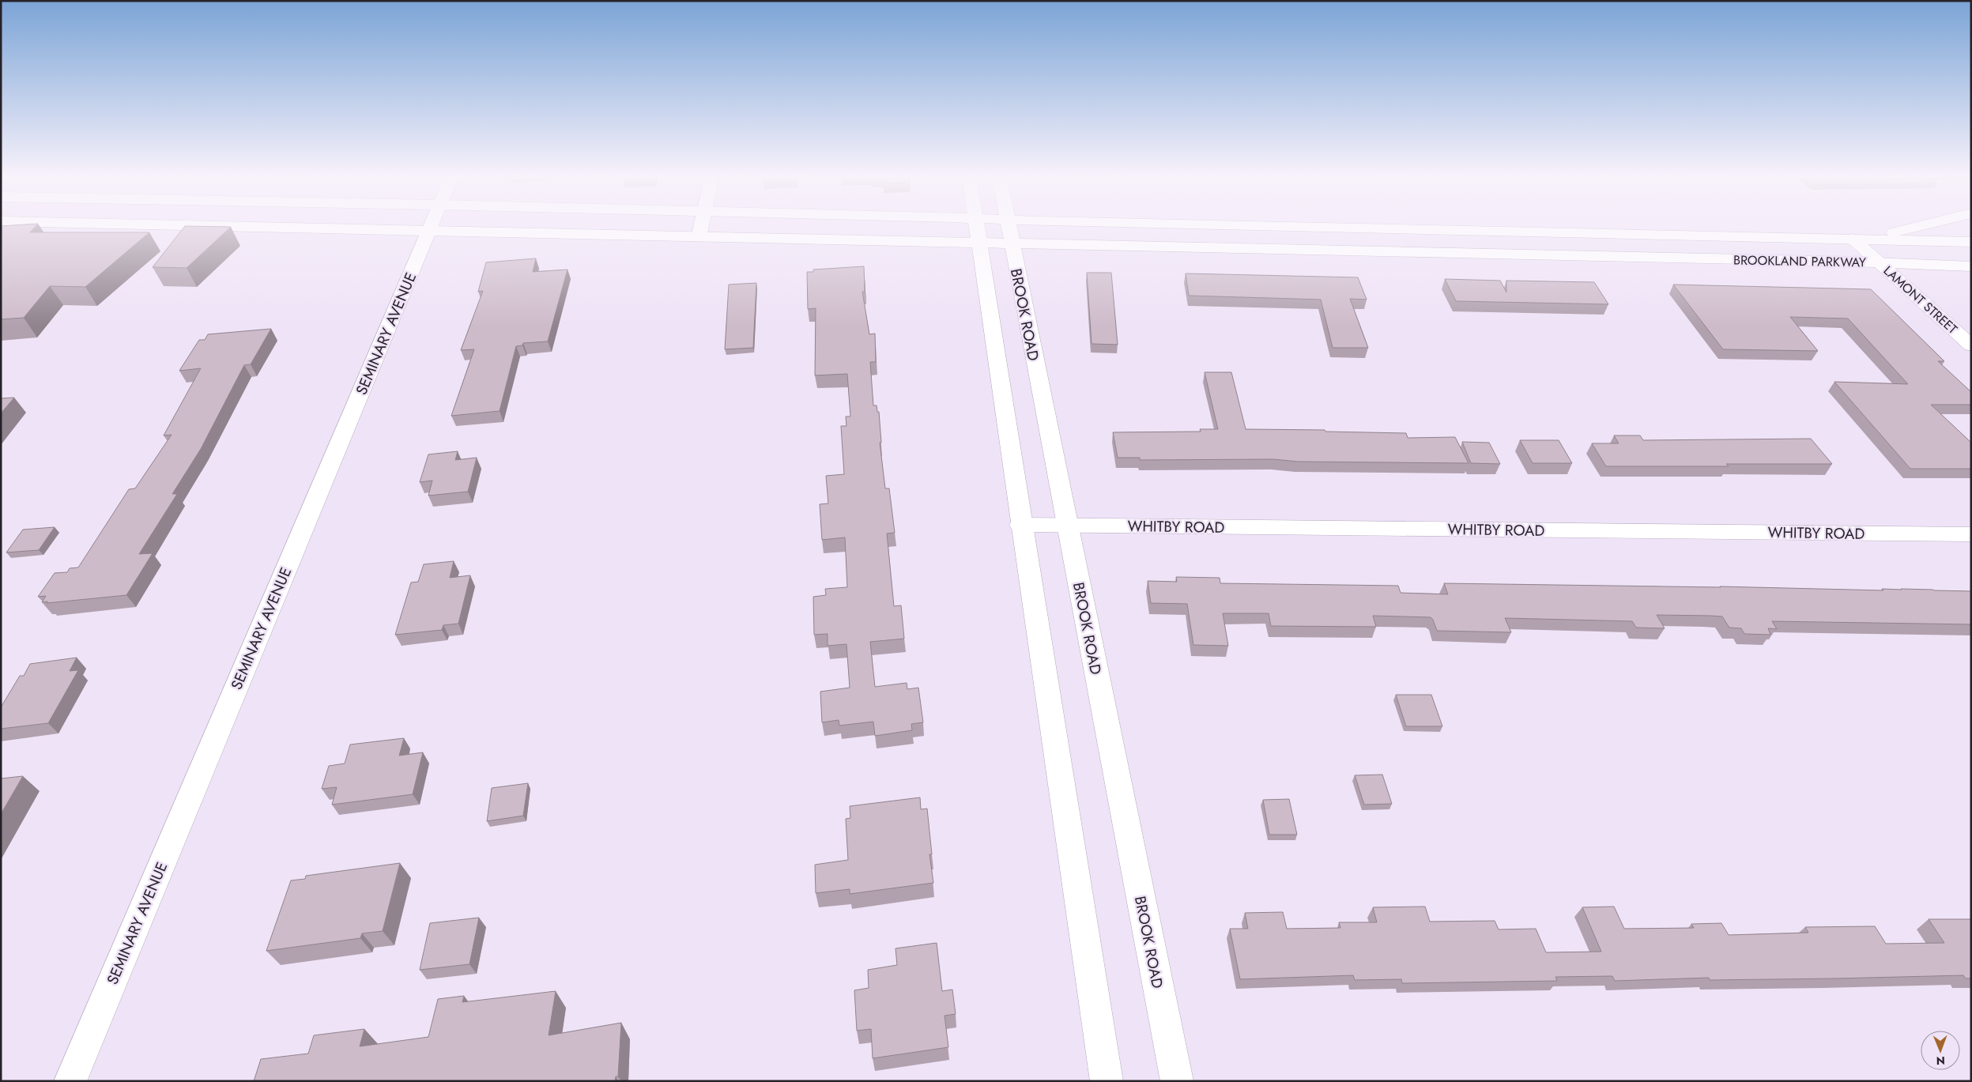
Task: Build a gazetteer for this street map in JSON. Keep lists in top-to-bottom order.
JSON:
{
  "streets": {
    "main road": [
      "BROOKLAND PARKWAY",
      "LAMONT STREET",
      "BROOK ROAD",
      "SEMINARY AVENUE",
      "WHITBY ROAD"
    ]
  },
  "crossings": [
    ["BROOKLAND PARKWAY", "LAMONT STREET"],
    ["BROOKLAND PARKWAY", "BROOK ROAD"],
    ["BROOK ROAD", "WHITBY ROAD"]
  ],
  "north": "bottom"
}
